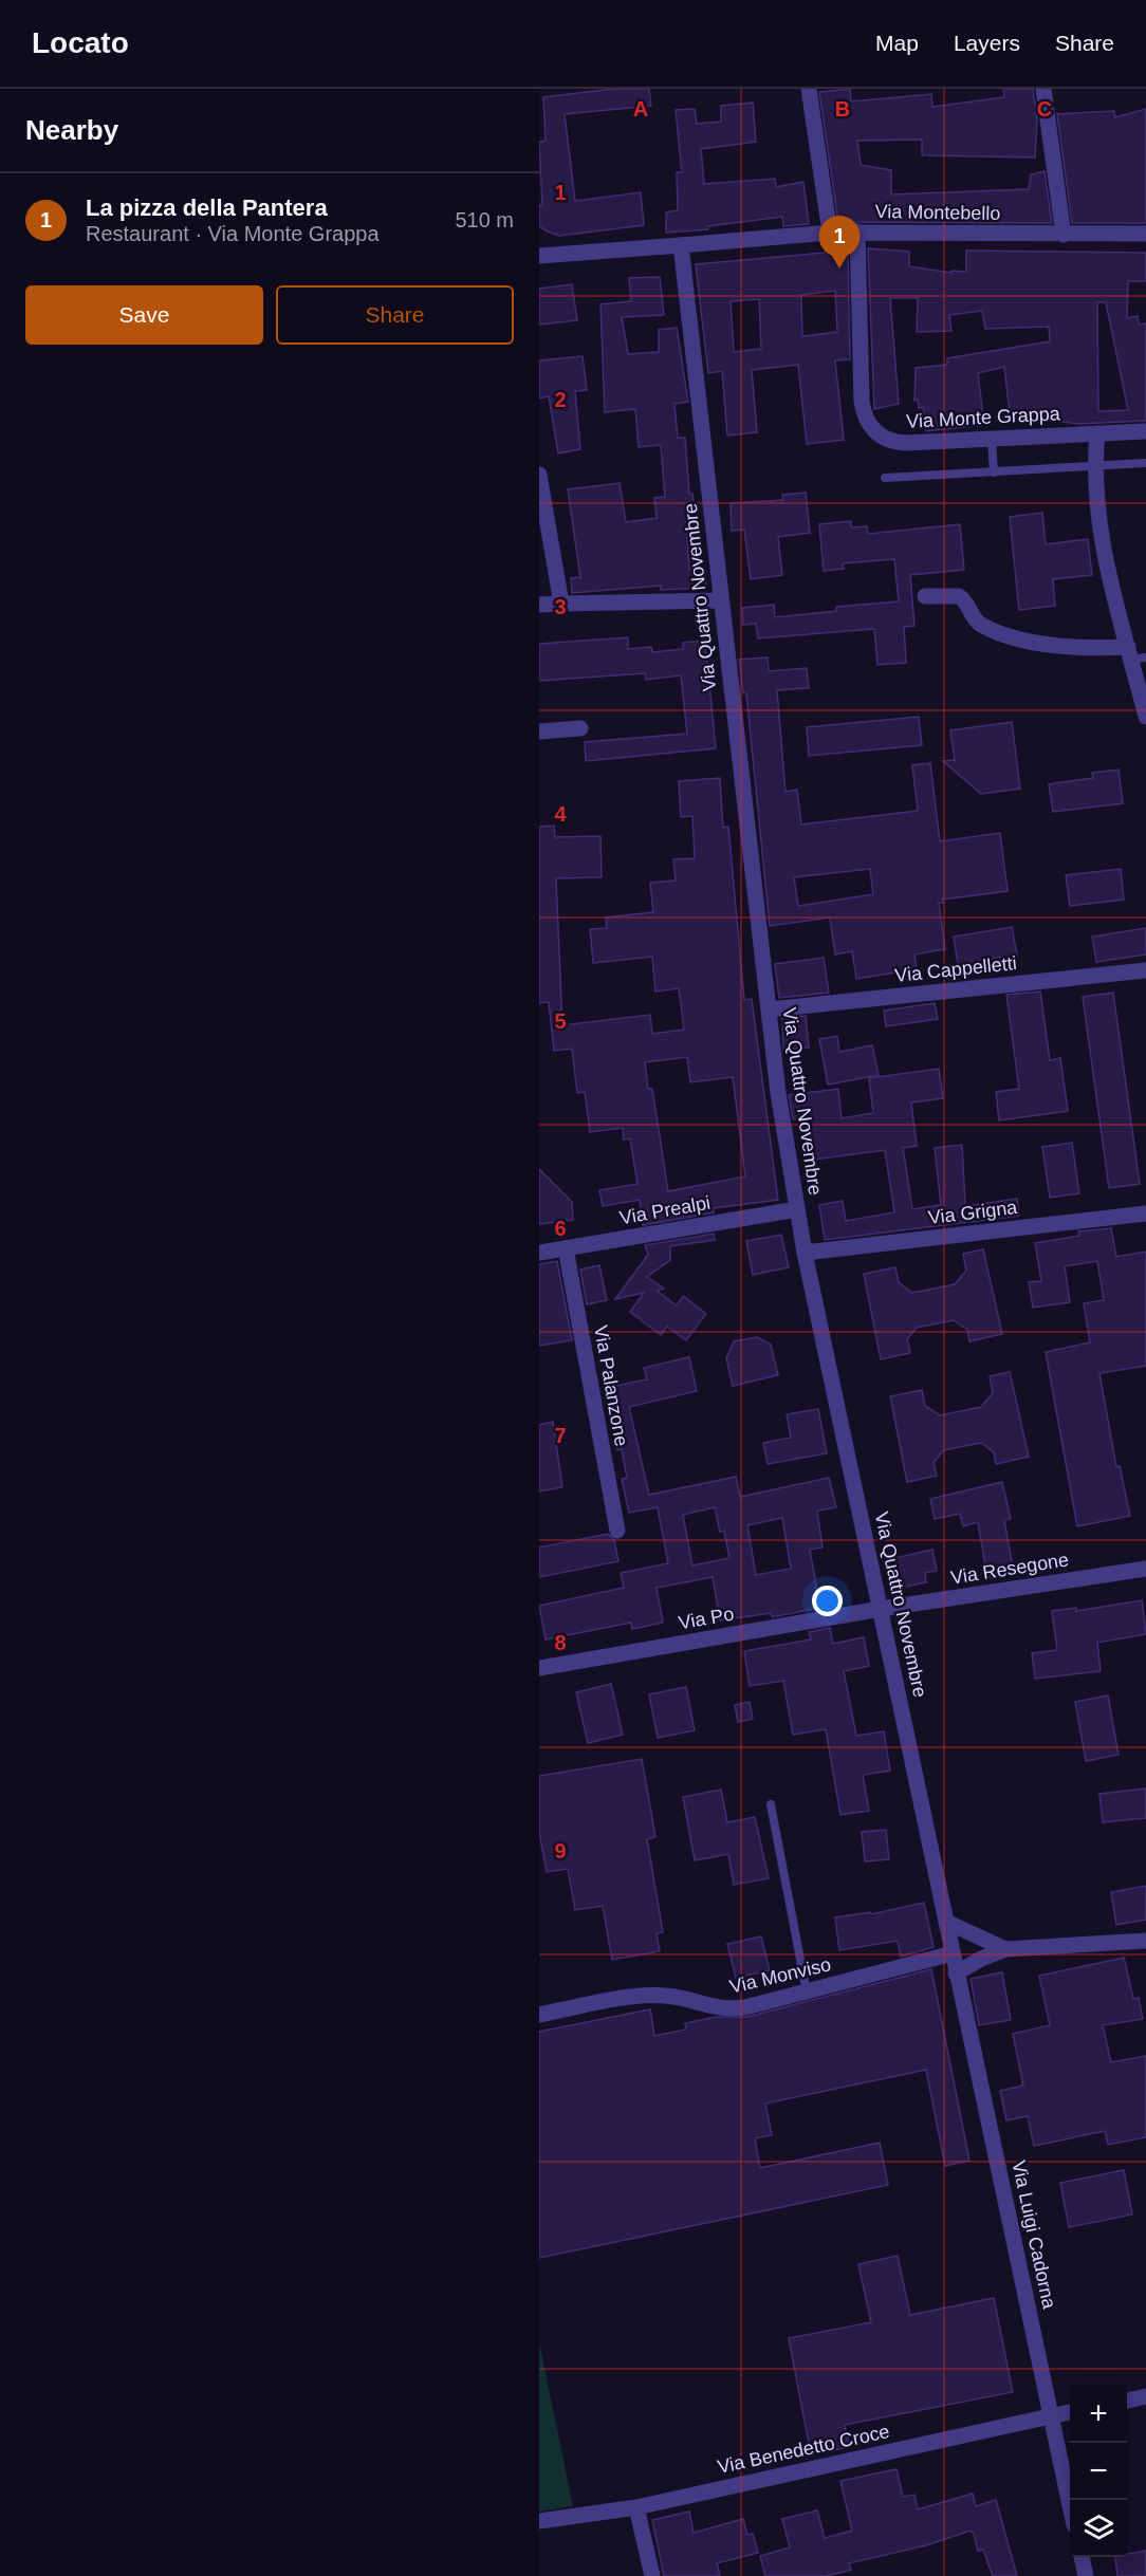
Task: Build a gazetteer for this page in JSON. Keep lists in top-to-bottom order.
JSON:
{
  "streets": {
    "street": [
      "Via Montebello",
      "Via Monte Grappa",
      "Via Quattro Novembre",
      "Via Cappelletti",
      "Via Prealpi",
      "Via Grigna",
      "Via Palanzone",
      "Via Resegone",
      "Via Po",
      "Via Monviso",
      "Via Luigi Cadorna",
      "Via Benedetto Croce"
    ]
  },
  "crossings": [
    ["Via Montebello", "Via Monte Grappa"],
    ["Via Montebello", "Via Quattro Novembre"],
    ["Via Quattro Novembre", "Via Cappelletti"],
    ["Via Quattro Novembre", "Via Prealpi"],
    ["Via Quattro Novembre", "Via Grigna"],
    ["Via Quattro Novembre", "Via Resegone"],
    ["Via Quattro Novembre", "Via Po"],
    ["Via Quattro Novembre", "Via Monviso"],
    ["Via Quattro Novembre", "Via Luigi Cadorna"],
    ["Via Prealpi", "Via Palanzone"],
    ["Via Resegone", "Via Po"],
    ["Via Monviso", "Via Luigi Cadorna"],
    ["Via Luigi Cadorna", "Via Benedetto Croce"]
  ],
  "page": {
    "header": "Locato",
    "nav": ["Map", "Layers", "Share"],
    "heading": "Nearby",
    "list": [
      {
        "mark": "1",
        "name": "La pizza della Pantera",
        "note": "Restaurant · Via Monte Grappa",
        "value": "510 m"
      }
    ],
    "pins": "1",
    "buttons": ["Save", "Share"],
    "map_buttons": ["+", "−"]
  },
  "grid": {
    "columns": ["A", "B", "C"],
    "rows": [
      "1",
      "2",
      "3",
      "4",
      "5",
      "6",
      "7",
      "8",
      "9"
    ]
  }
}
